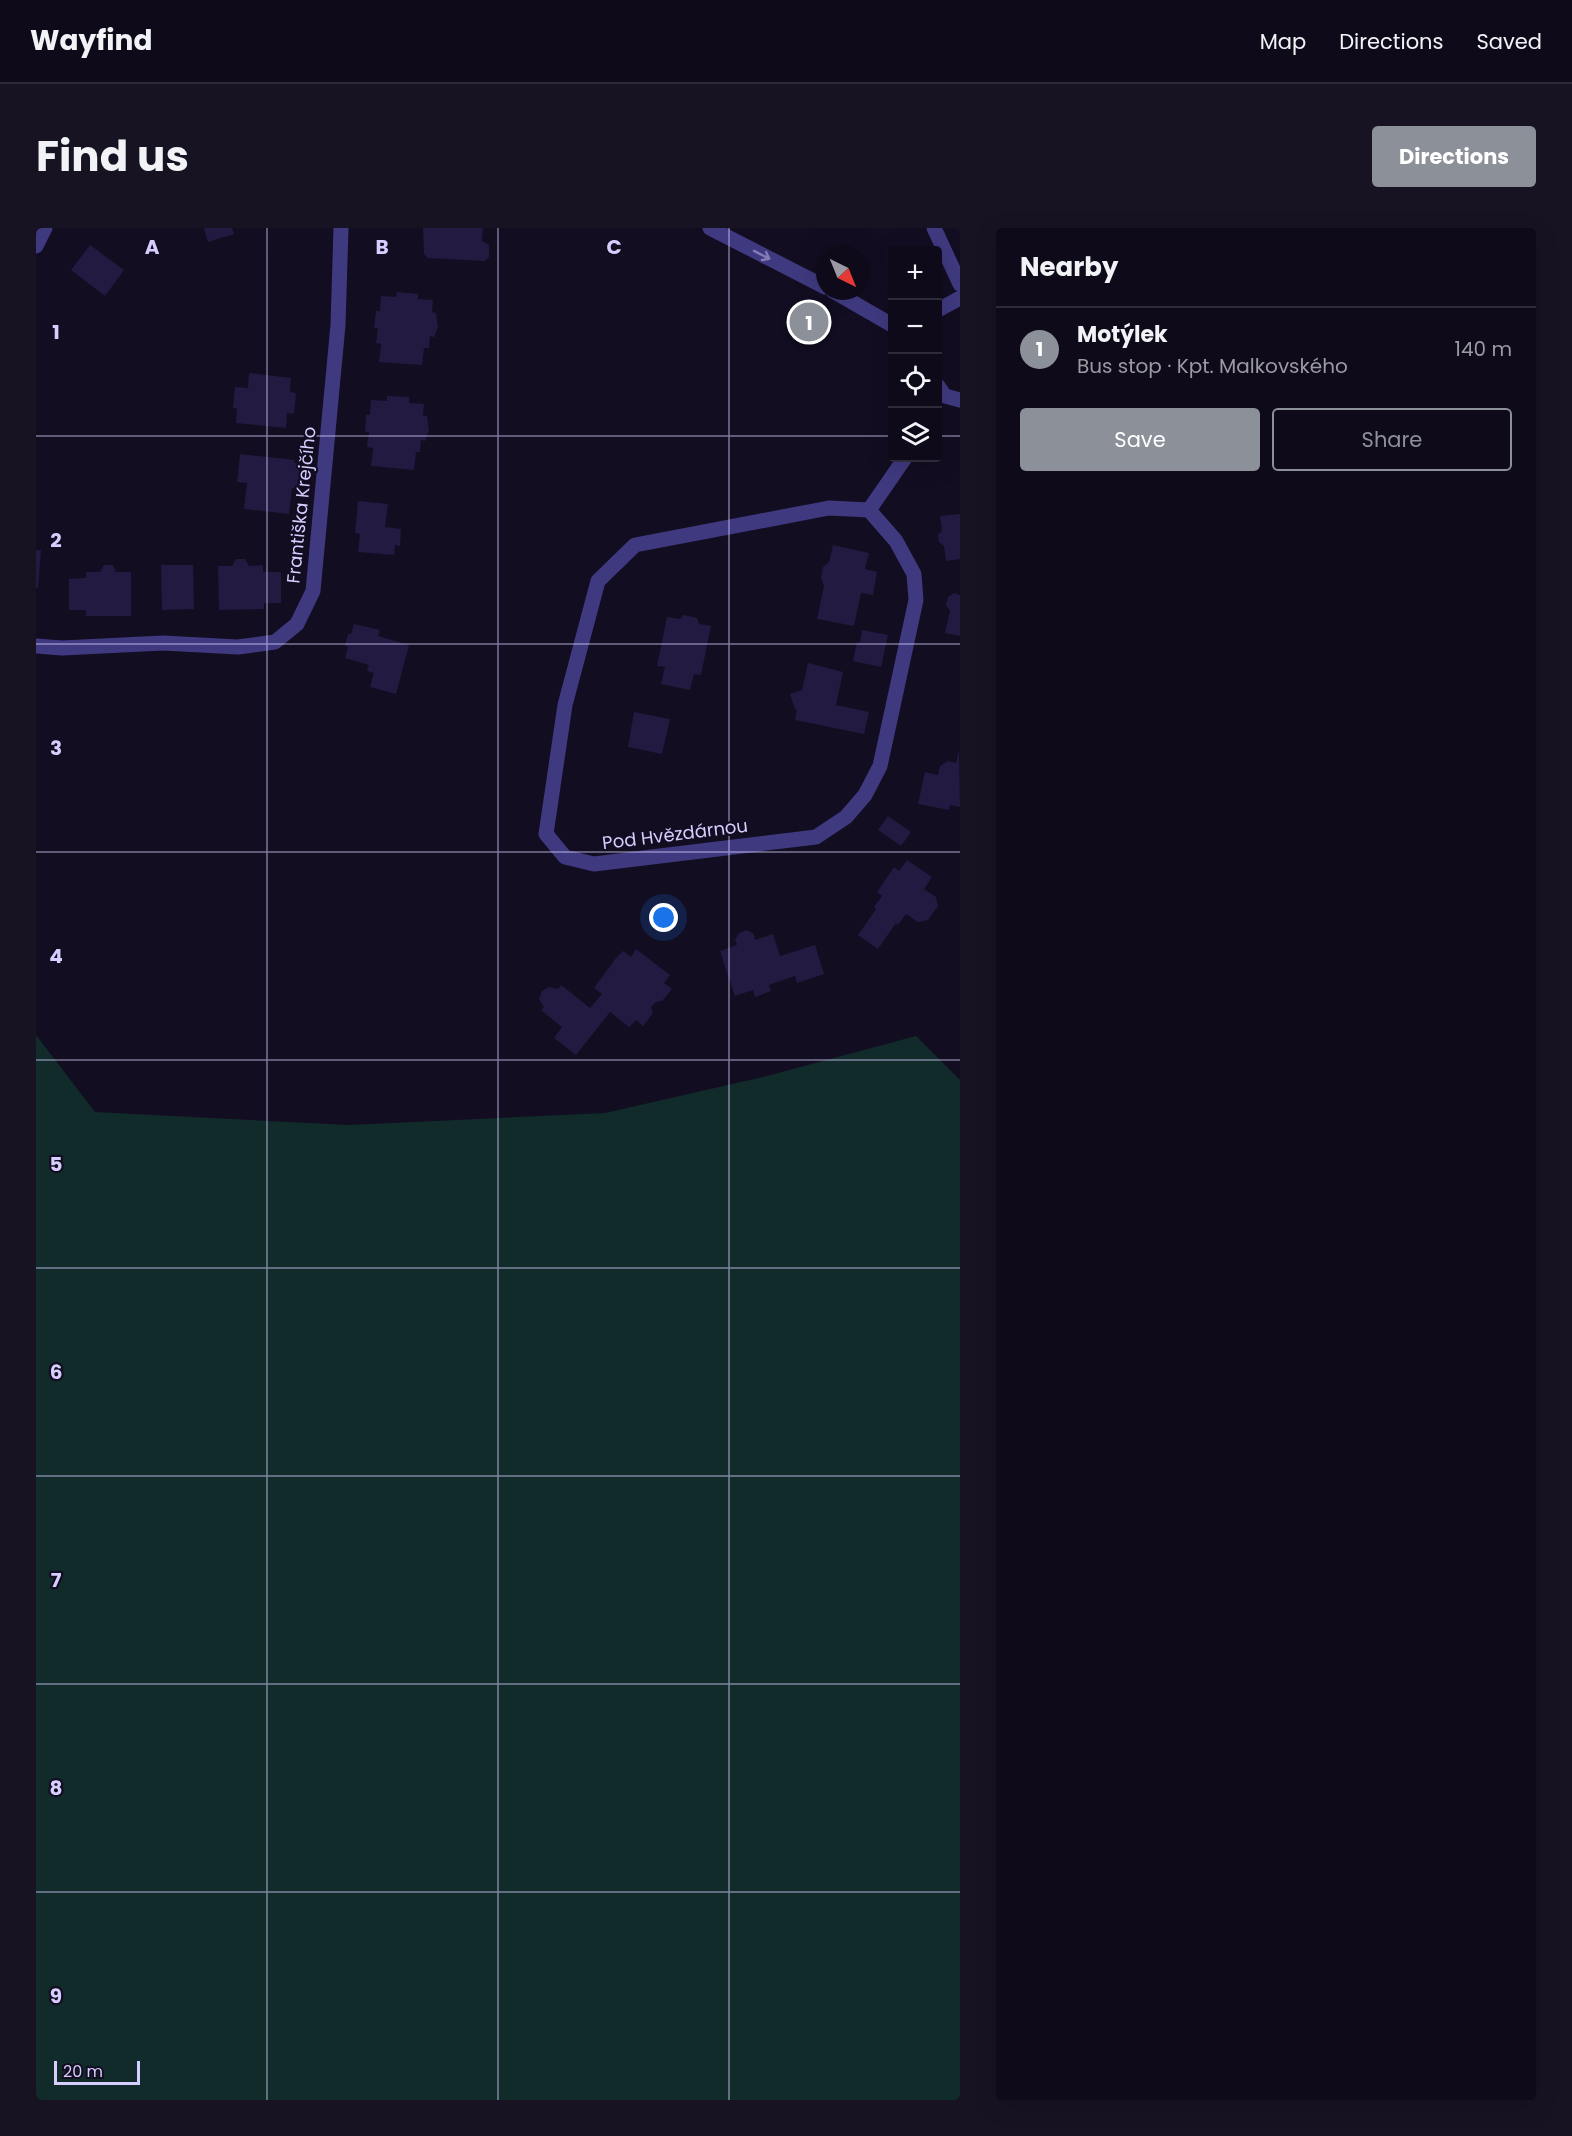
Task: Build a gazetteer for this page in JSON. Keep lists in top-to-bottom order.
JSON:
{
  "streets": {
    "street": ["Františka Krejčího", "Pod Hvězdárnou"]
  },
  "scale_bar": "20 m",
  "north": "bottom right",
  "page": {
    "header": "Wayfind",
    "nav": ["Map", "Directions", "Saved"],
    "title": "Find us",
    "buttons": [
      "Directions",
      ["Save", "Share"]
    ],
    "heading": "Nearby",
    "map_buttons": ["+", "−"],
    "pins": "1",
    "list": [
      {
        "mark": "1",
        "name": "Motýlek",
        "note": "Bus stop · Kpt. Malkovského",
        "value": "140 m"
      }
    ],
    "scale": "20 m"
  },
  "grid": {
    "columns": ["A", "B", "C"],
    "rows": [
      "1",
      "2",
      "3",
      "4",
      "5",
      "6",
      "7",
      "8",
      "9"
    ]
  }
}
